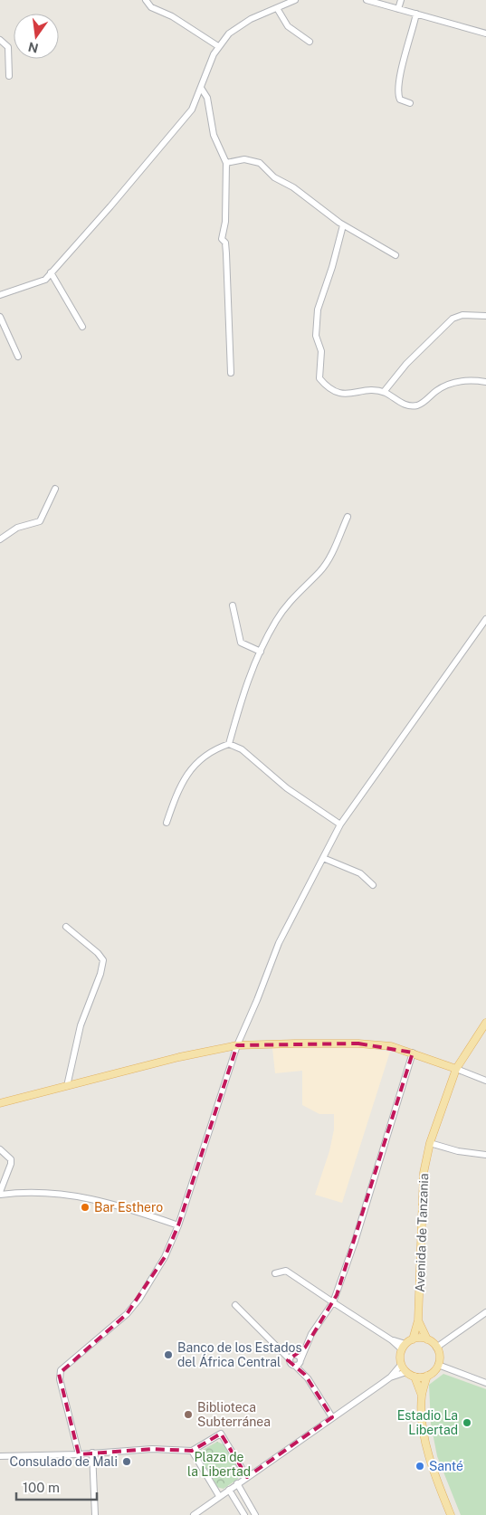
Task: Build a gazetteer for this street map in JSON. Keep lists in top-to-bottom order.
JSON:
{
  "streets": {
    "main road": ["Avenida de Tanzania"]
  },
  "parks": ["Plaza de la Libertad"],
  "places": [
    "Bar Esthero",
    "Banco de los Estados del África Central",
    "Biblioteca Subterránea",
    "Estadio La Libertad",
    "Consulado de Mali",
    "Santé"
  ],
  "scale_bar": "100 m",
  "north": "bottom"
}
